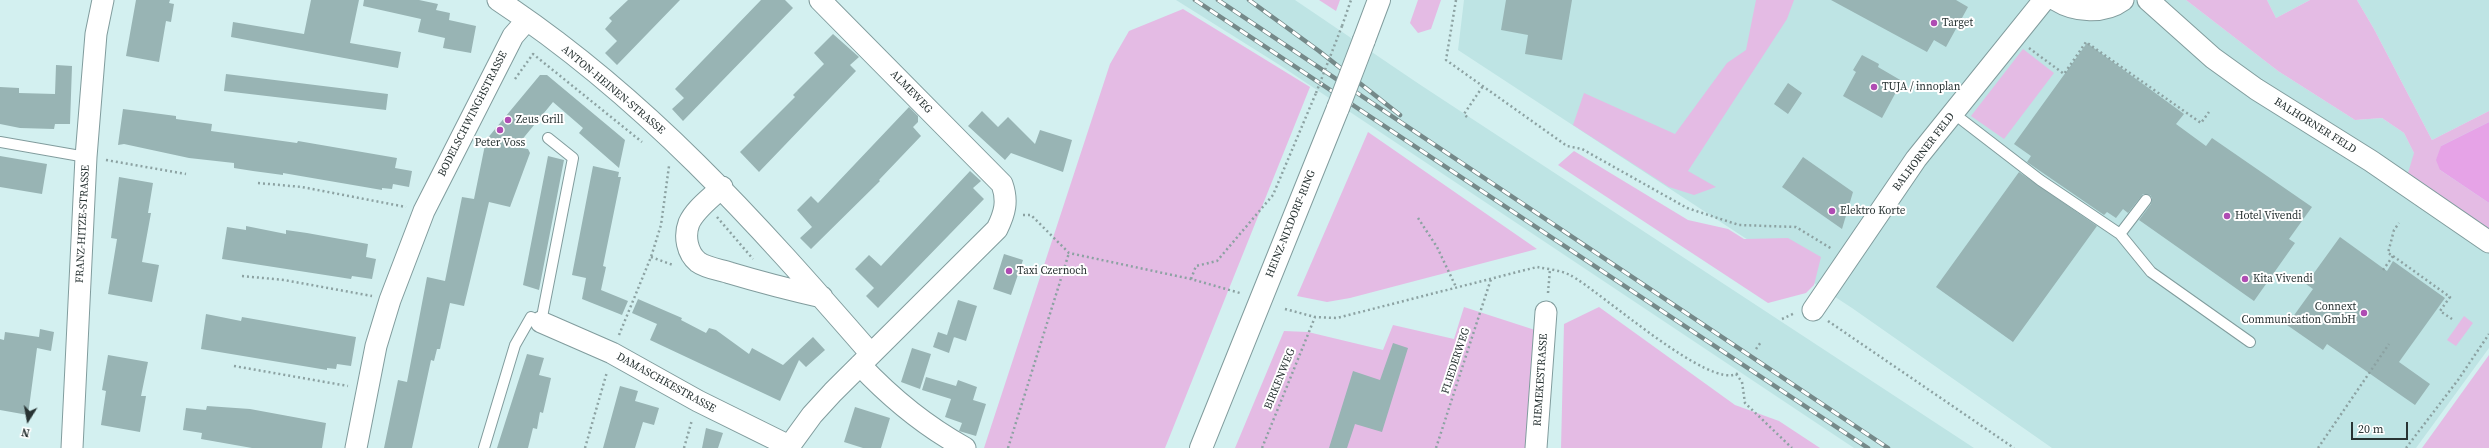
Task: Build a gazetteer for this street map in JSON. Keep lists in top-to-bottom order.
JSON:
{
  "streets": {
    "main road": ["HEINZ-NIXDORF-RING"],
    "street": [
      "ANTON-HEINEN-STRASSE",
      "ALMEWEG",
      "BODELSCHWINGHSTRASSE",
      "BALHORNER FELD",
      "FRANZ-HITZE-STRASSE",
      "RIEMEKESTRASSE",
      "DAMASCHKESTRASSE"
    ],
    "path": ["FLIEDERWEG", "BIRKENWEG"]
  },
  "crossings": [
    ["ANTON-HEINEN-STRASSE", "BODELSCHWINGHSTRASSE"],
    ["ANTON-HEINEN-STRASSE", "DAMASCHKESTRASSE"],
    ["ALMEWEG", "DAMASCHKESTRASSE"]
  ],
  "places": [
    "Target",
    "TUJA / innoplan",
    "Zeus Grill",
    "Peter Voss",
    "Elektro Korte",
    "Hotel Vivendi",
    "Taxi Czernoch",
    "Kita Vivendi",
    "Connext Communication GmbH"
  ],
  "scale_bar": "20 m",
  "north": "bottom"
}
